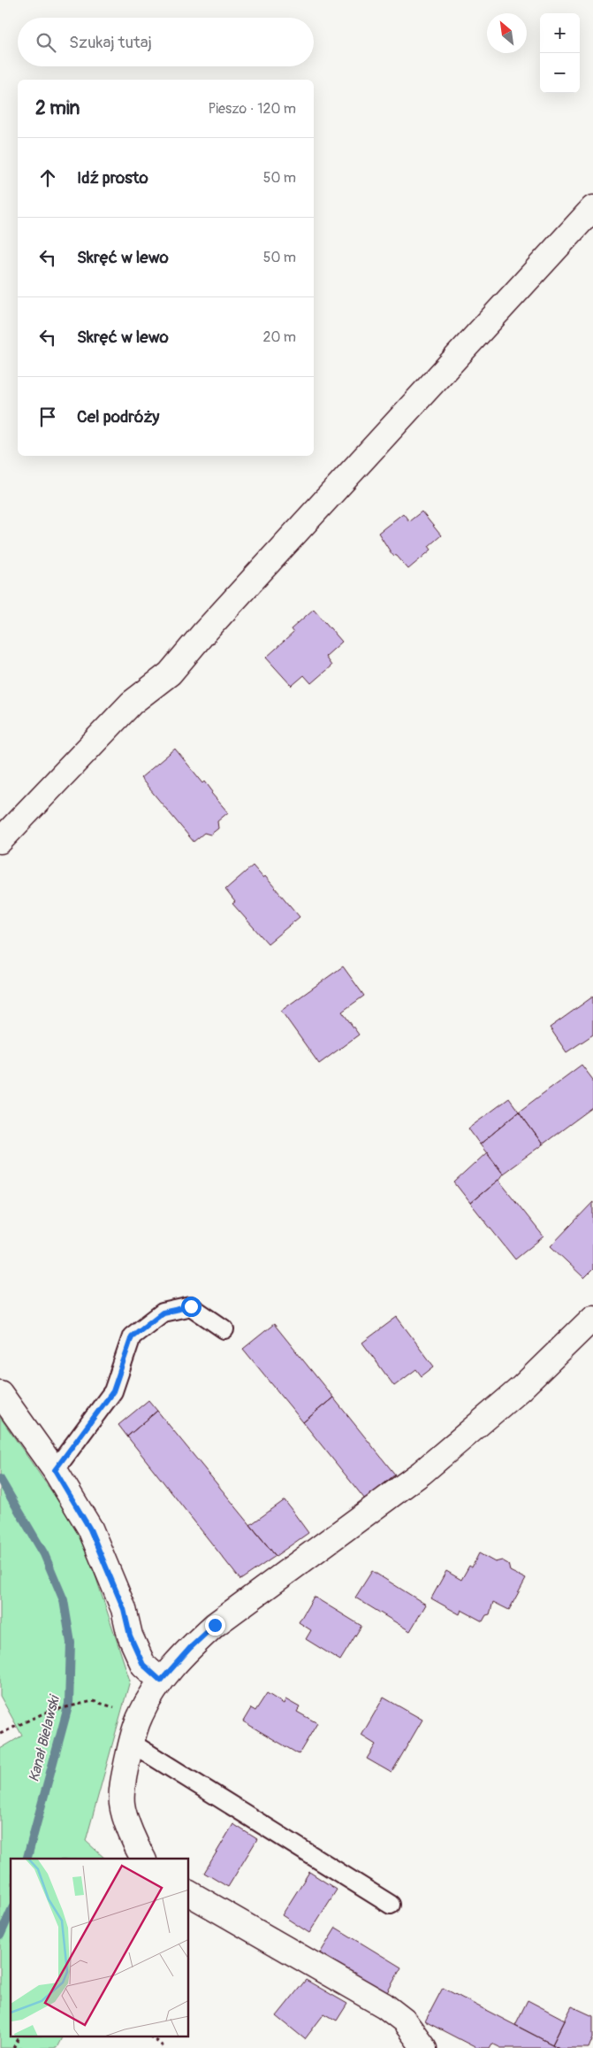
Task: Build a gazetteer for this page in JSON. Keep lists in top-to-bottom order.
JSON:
{
  "water": ["Kanał Bielawski"],
  "north": "top left",
  "page": {
    "map_buttons": ["+", "−"],
    "search": "Szukaj tutaj",
    "heading": ["2 min", "Pieszo · 120 m"],
    "list": [
      ["Idź prosto", "50 m"],
      ["Skręć w lewo", "50 m"],
      ["Skręć w lewo", "20 m"],
      "Cel podróży"
    ]
  }
}
